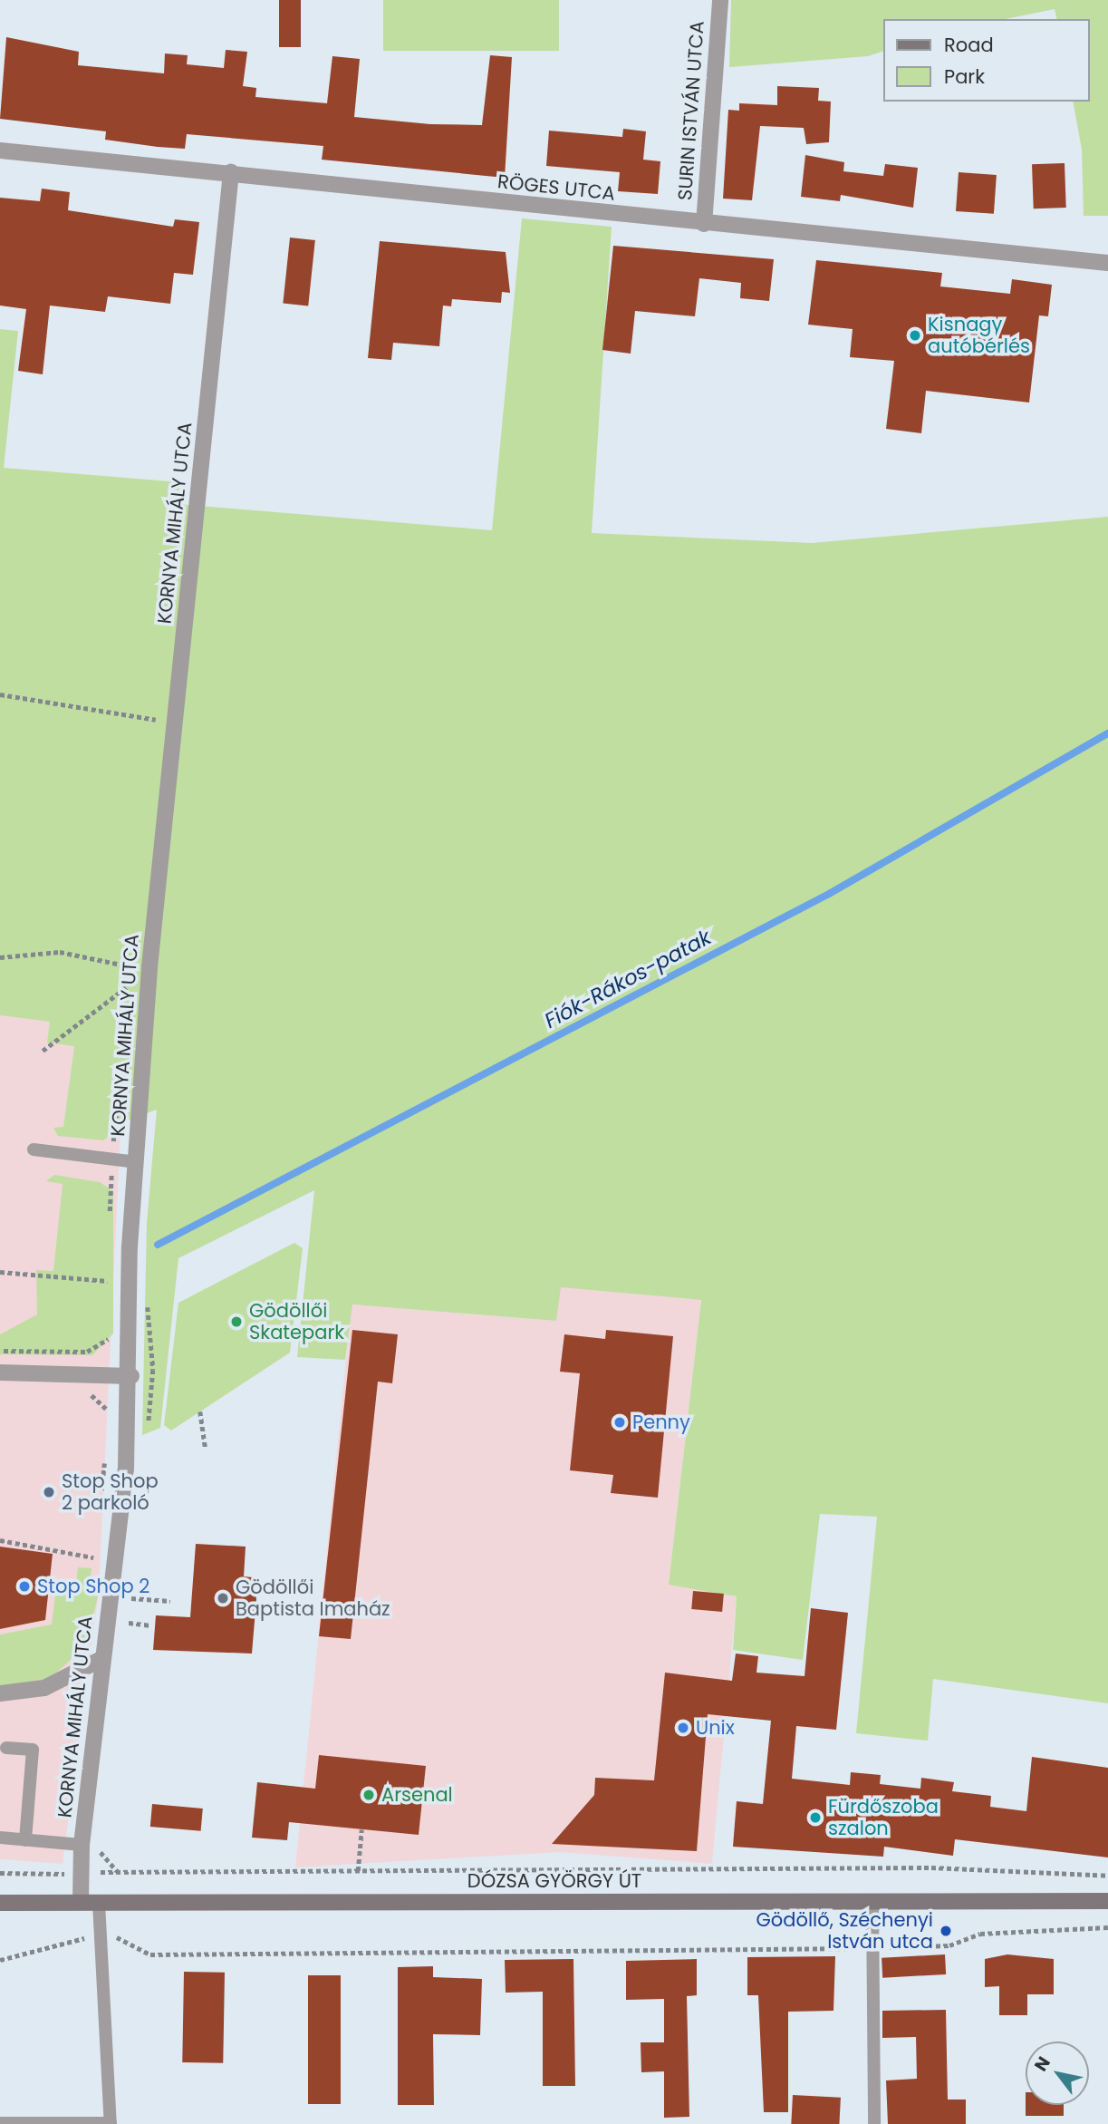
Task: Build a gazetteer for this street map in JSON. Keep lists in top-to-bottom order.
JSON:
{
  "streets": {
    "main road": ["DÓZSA GYÖRGY ÚT"],
    "street": ["SURIN ISTVÁN UTCA", "RÖGES UTCA", "KORNYA MIHÁLY UTCA"]
  },
  "crossings": [
    ["SURIN ISTVÁN UTCA", "RÖGES UTCA"],
    ["RÖGES UTCA", "KORNYA MIHÁLY UTCA"],
    ["KORNYA MIHÁLY UTCA", "DÓZSA GYÖRGY ÚT"]
  ],
  "water": ["Fiók-Rákos-patak"],
  "places": [
    "Kisnagy autóbérlés",
    "Gödöllői Skatepark",
    "Penny",
    "Stop Shop 2 parkoló",
    "Stop Shop 2",
    "Gödöllői Baptista Imaház",
    "Unix",
    "Arsenal",
    "Fürdőszoba szalon",
    "Gödöllő, Széchenyi István utca"
  ],
  "legend": ["Road", "Park"],
  "north": "top left"
}
